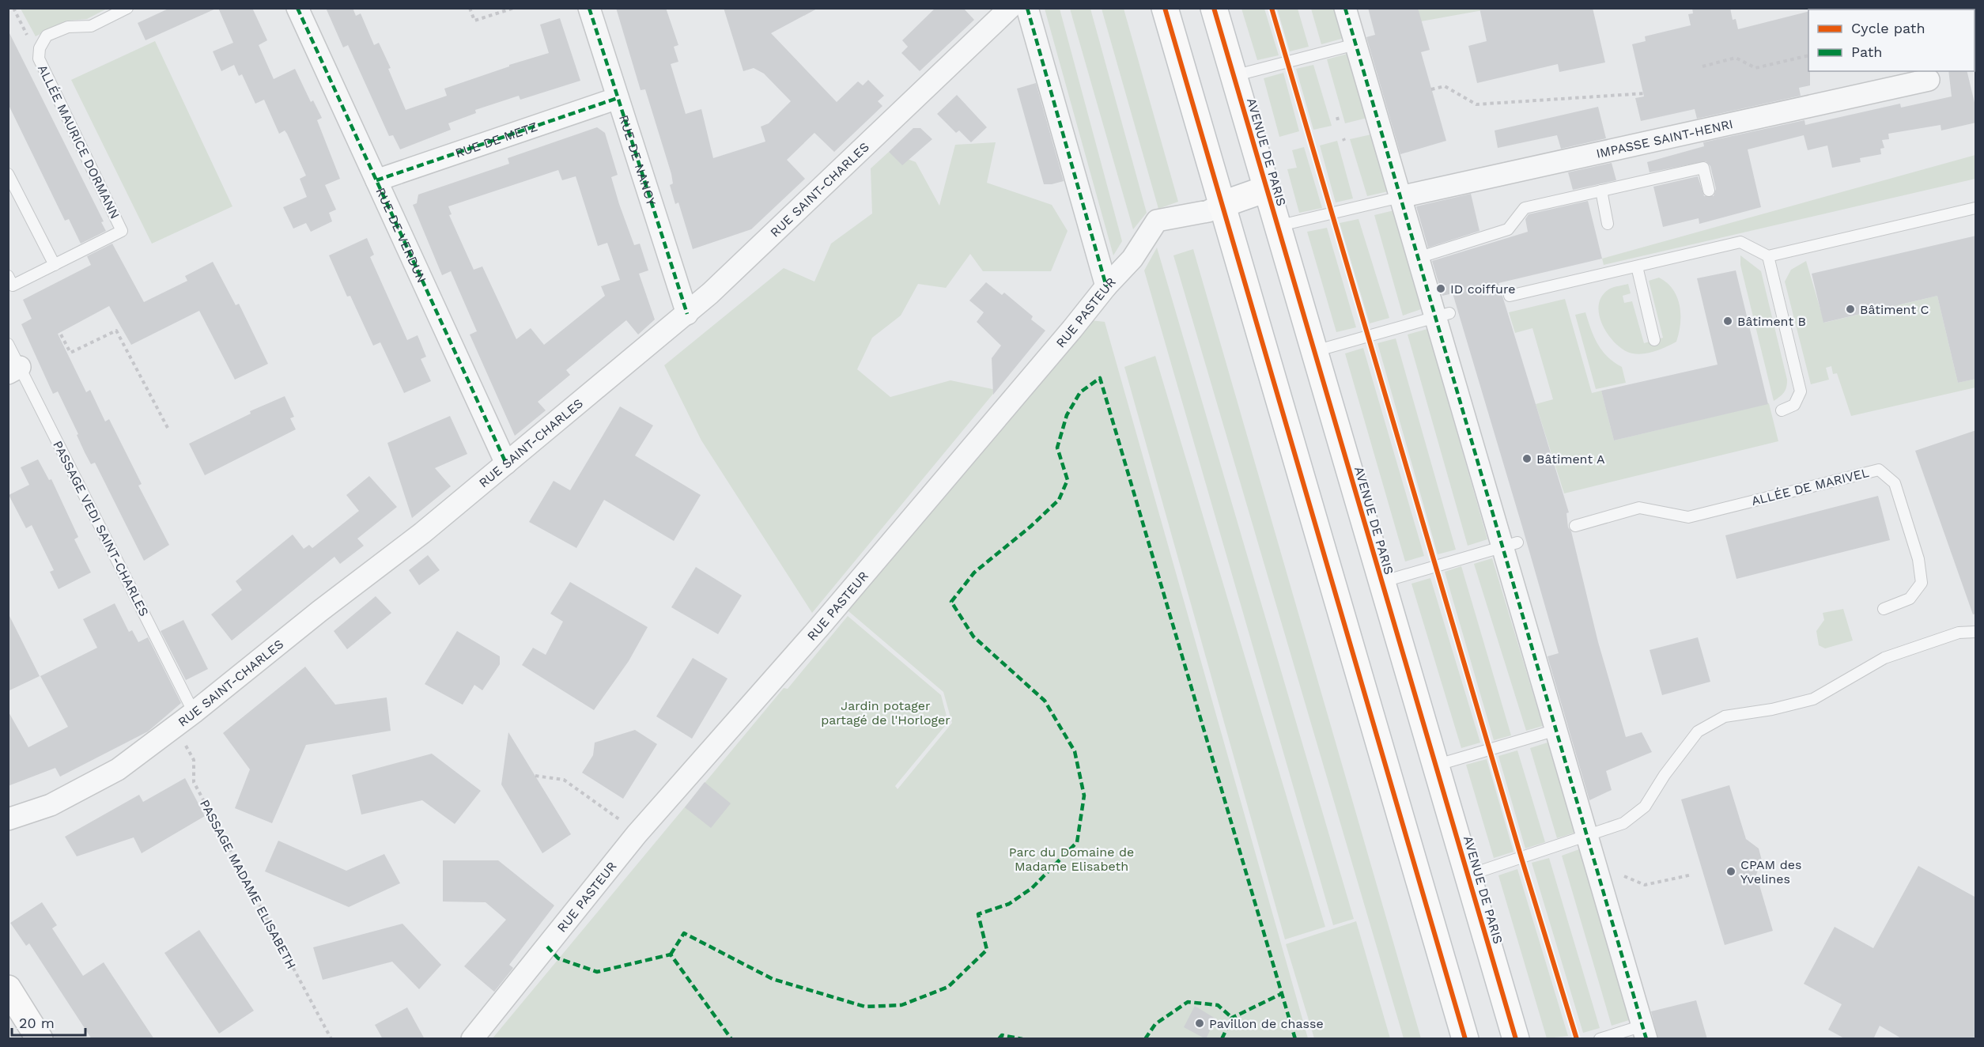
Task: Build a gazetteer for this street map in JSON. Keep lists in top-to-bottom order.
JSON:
{
  "streets": {
    "main road": ["AVENUE DE PARIS"],
    "street": [
      "IMPASSE SAINT-HENRI",
      "RUE DE METZ",
      "RUE DE NANCY",
      "RUE SAINT-CHARLES",
      "RUE DE VERDUN",
      "RUE PASTEUR"
    ],
    "lane": ["ALLÉE MAURICE DORMANN", "ALLÉE DE MARIVEL", "PASSAGE VEDI SAINT-CHARLES"],
    "path": ["PASSAGE MADAME ELISABETH"]
  },
  "crossings": [
    ["RUE DE METZ", "RUE DE NANCY"],
    ["RUE DE METZ", "RUE DE VERDUN"],
    ["AVENUE DE PARIS", "RUE PASTEUR"],
    ["RUE DE NANCY", "RUE SAINT-CHARLES"],
    ["RUE SAINT-CHARLES", "RUE DE VERDUN"],
    ["RUE SAINT-CHARLES", "PASSAGE VEDI SAINT-CHARLES"],
    ["RUE SAINT-CHARLES", "PASSAGE MADAME ELISABETH"]
  ],
  "parks": ["Jardin potager partagé de l'Horloger", "Parc du Domaine de Madame Elisabeth"],
  "places": [
    "ID coiffure",
    "Bâtiment C",
    "Bâtiment B",
    "Bâtiment A",
    "CPAM des Yvelines",
    "Pavillon de chasse"
  ],
  "legend": ["Cycle path", "Path"],
  "scale_bar": "20 m"
}
